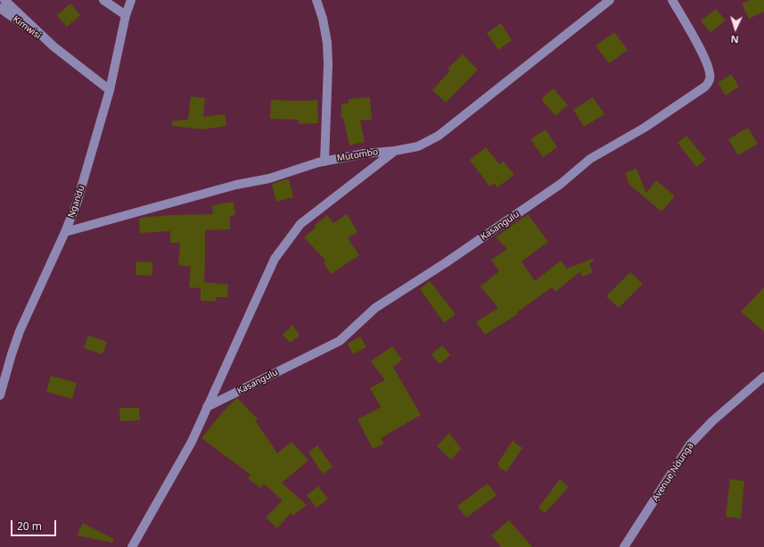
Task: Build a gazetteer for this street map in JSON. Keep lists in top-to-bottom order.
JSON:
{
  "streets": {
    "street": [
      "Kimwisi",
      "Mutombo",
      "Ngandu",
      "Kasangulu",
      "Avenue Ndunga"
    ]
  },
  "crossings": [
    ["Mutombo", "Ngandu"]
  ],
  "scale_bar": "20 m",
  "north": "bottom"
}
